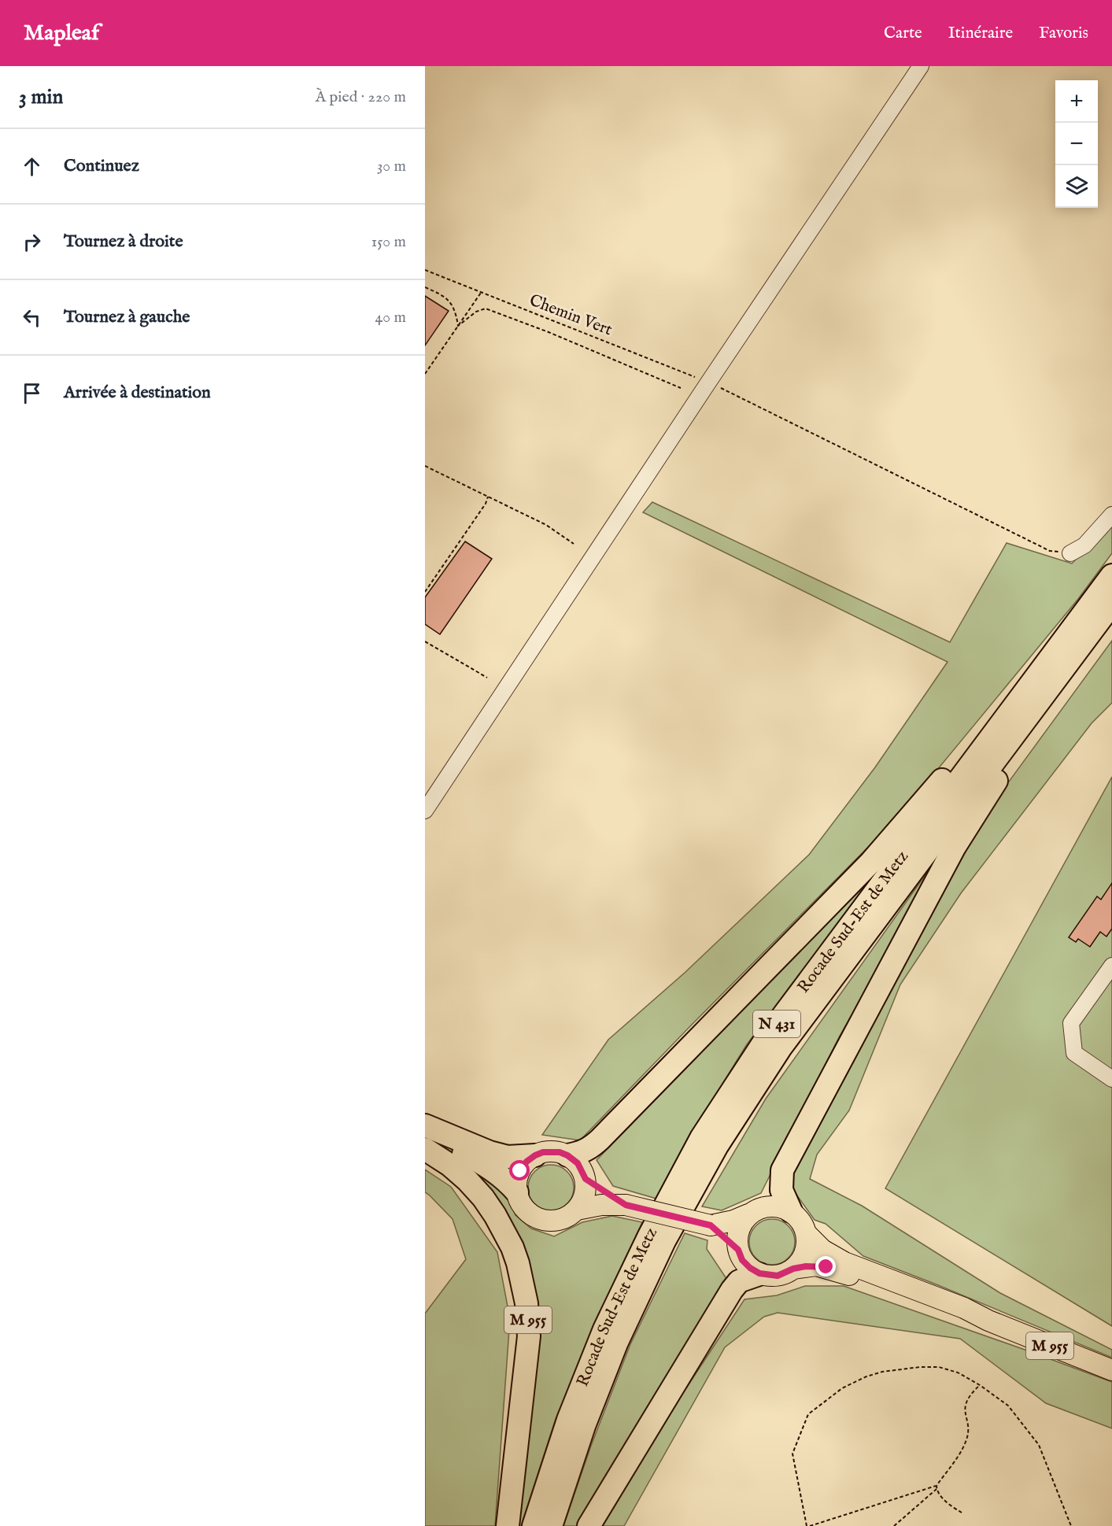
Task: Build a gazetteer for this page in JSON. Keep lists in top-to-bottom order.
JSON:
{
  "streets": {
    "highway": ["Rocade Sud-Est de Metz", "N 431", "M 955"],
    "path": ["Chemin Vert"]
  },
  "page": {
    "header": "Mapleaf",
    "nav": ["Carte", "Itinéraire", "Favoris"],
    "heading": ["3 min", "À pied · 220 m"],
    "map_buttons": ["+", "−"],
    "list": [
      ["Continuez", "30 m"],
      ["Tournez à droite", "150 m"],
      ["Tournez à gauche", "40 m"],
      "Arrivée à destination"
    ]
  }
}
